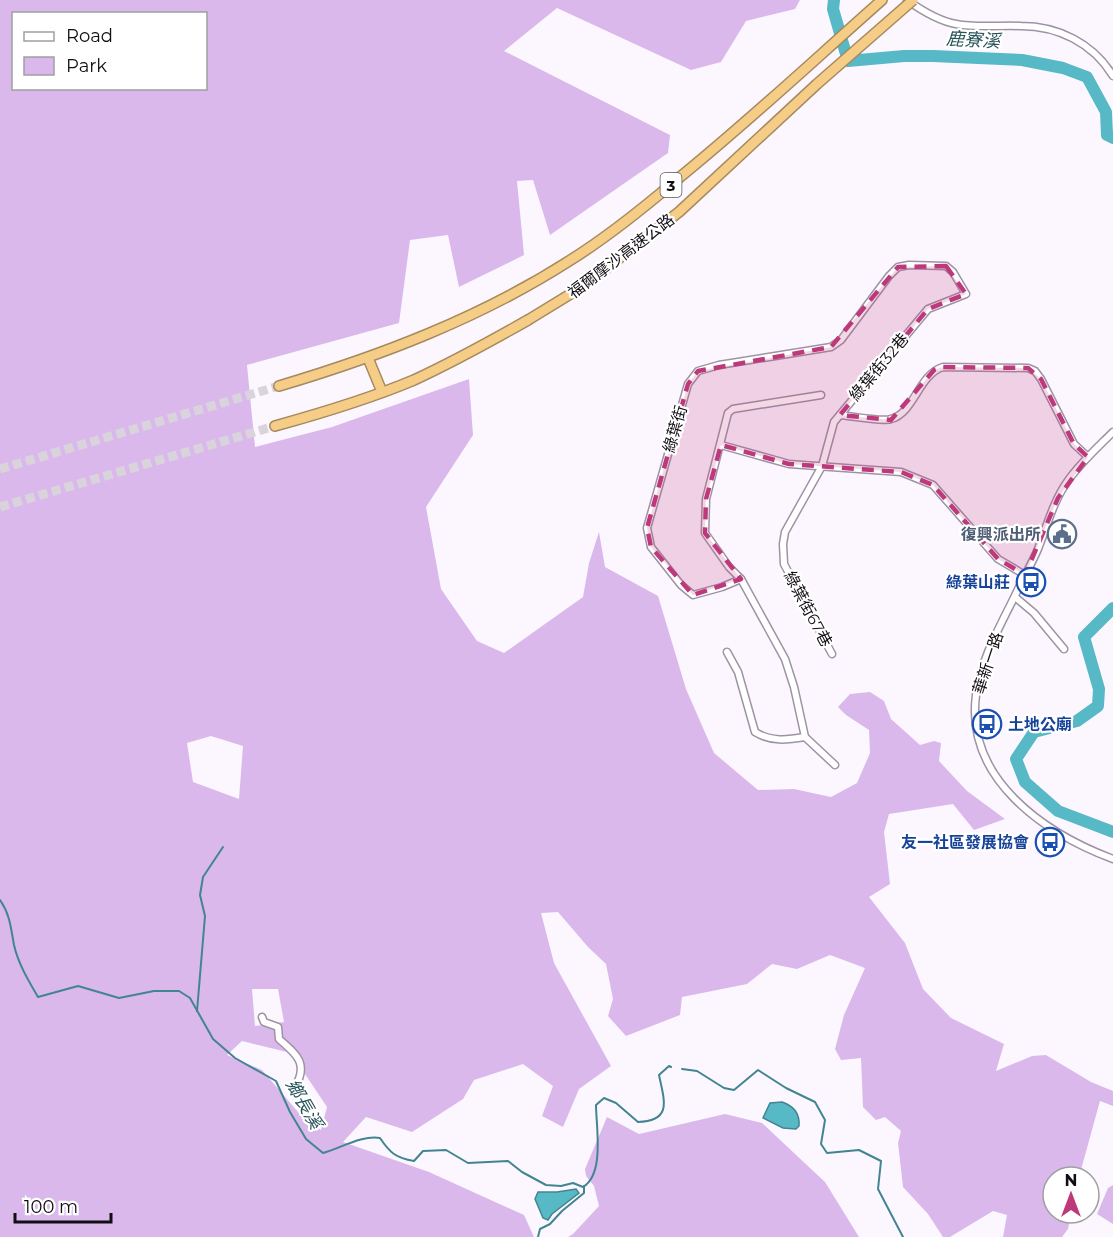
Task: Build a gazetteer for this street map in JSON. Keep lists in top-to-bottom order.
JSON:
{
  "streets": {
    "highway": ["3", "福爾摩沙高速公路"],
    "street": [
      "綠葉街32巷",
      "綠葉街",
      "綠葉街67巷",
      "華新一路"
    ]
  },
  "crossings": [
    ["綠葉街32巷", "綠葉街"],
    ["綠葉街32巷", "綠葉街67巷"]
  ],
  "water": ["鹿寮溪", "鄉長溪"],
  "places": {
    "public building": ["復興派出所"],
    "bus stop": ["綠葉山莊", "土地公廟", "友一社區發展協會"]
  },
  "legend": ["Road", "Park"],
  "scale_bar": "100 m",
  "north": "top"
}
